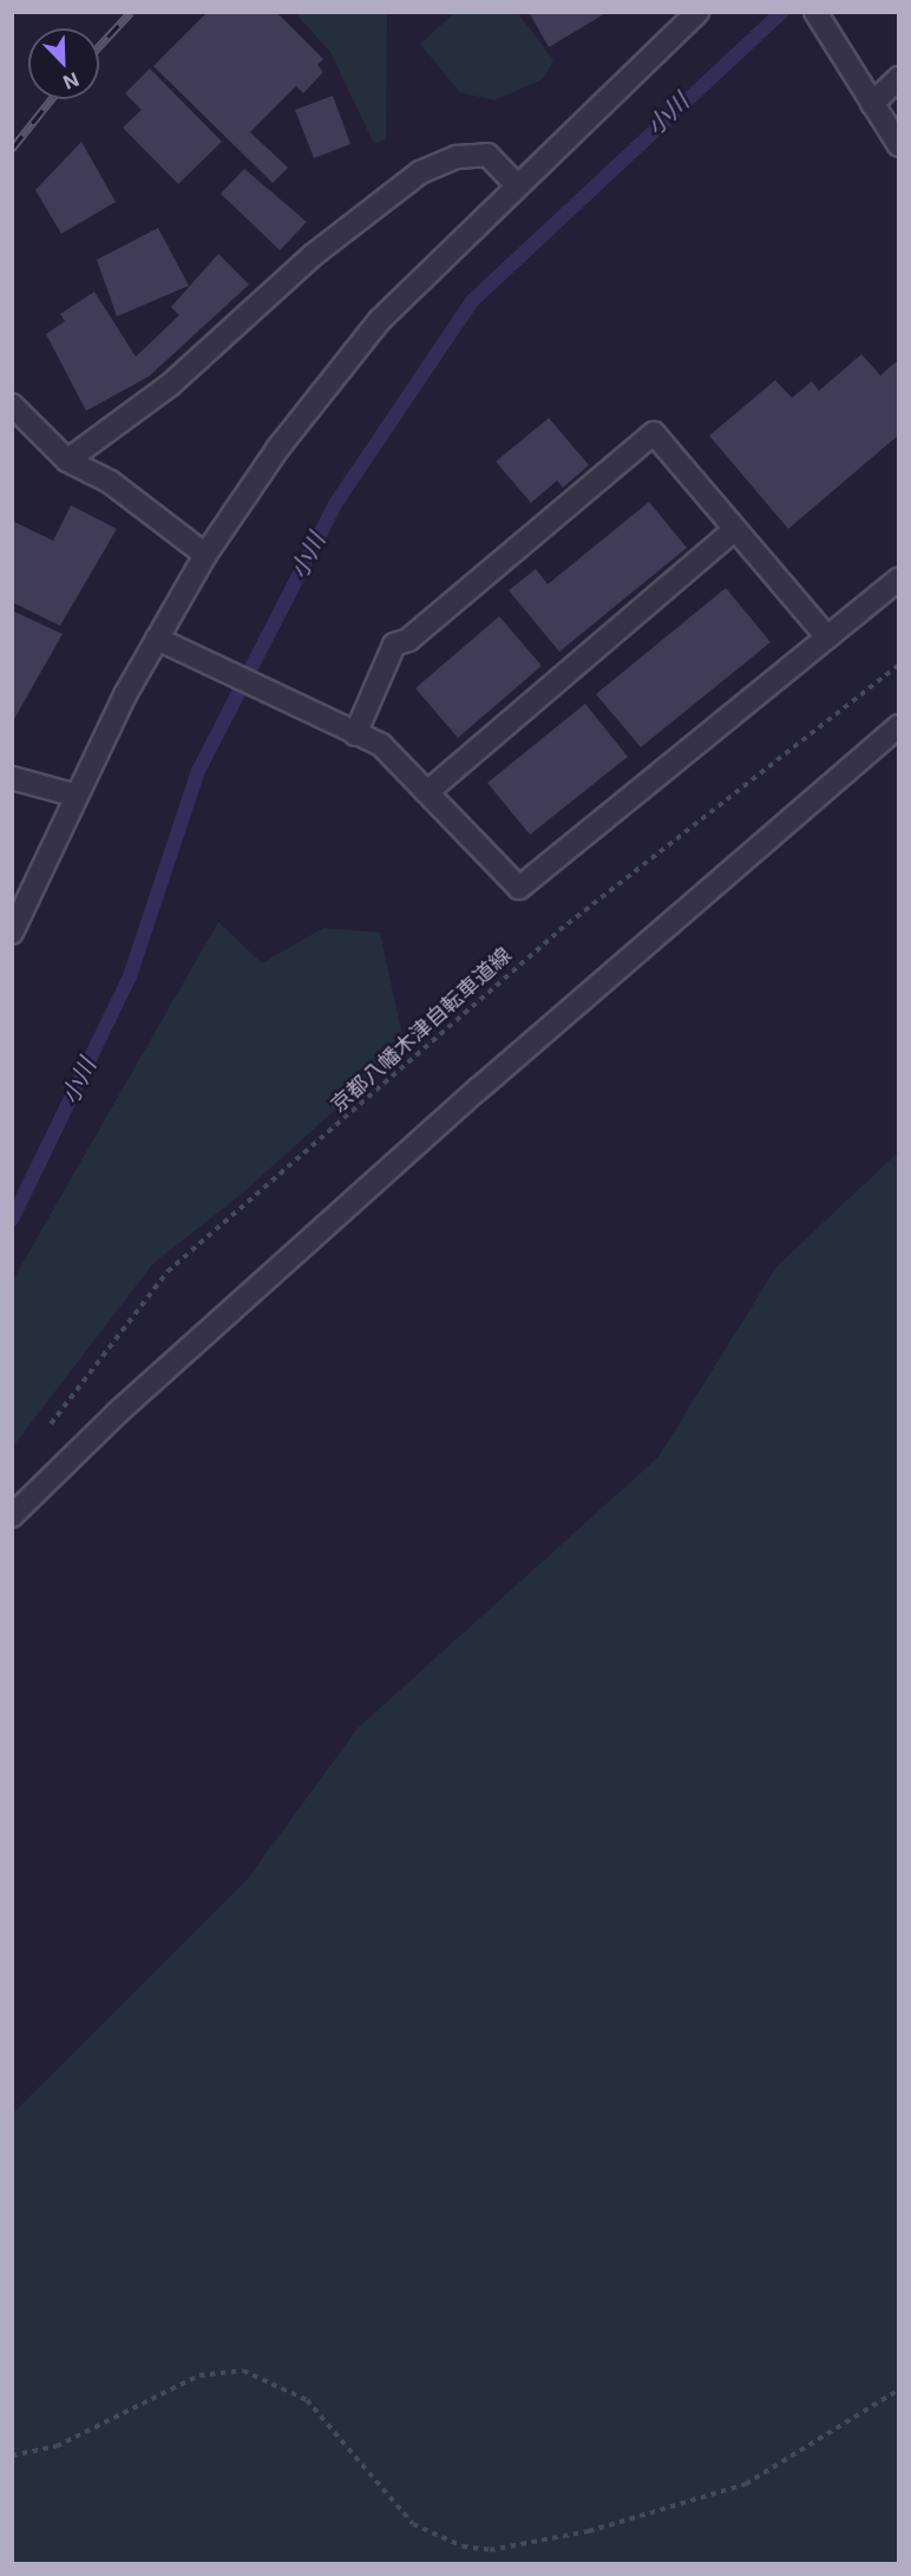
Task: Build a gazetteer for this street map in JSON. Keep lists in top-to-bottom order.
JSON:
{
  "streets": {
    "path": ["京都八幡木津自転車道線"]
  },
  "water": ["小川"],
  "north": "bottom right"
}
